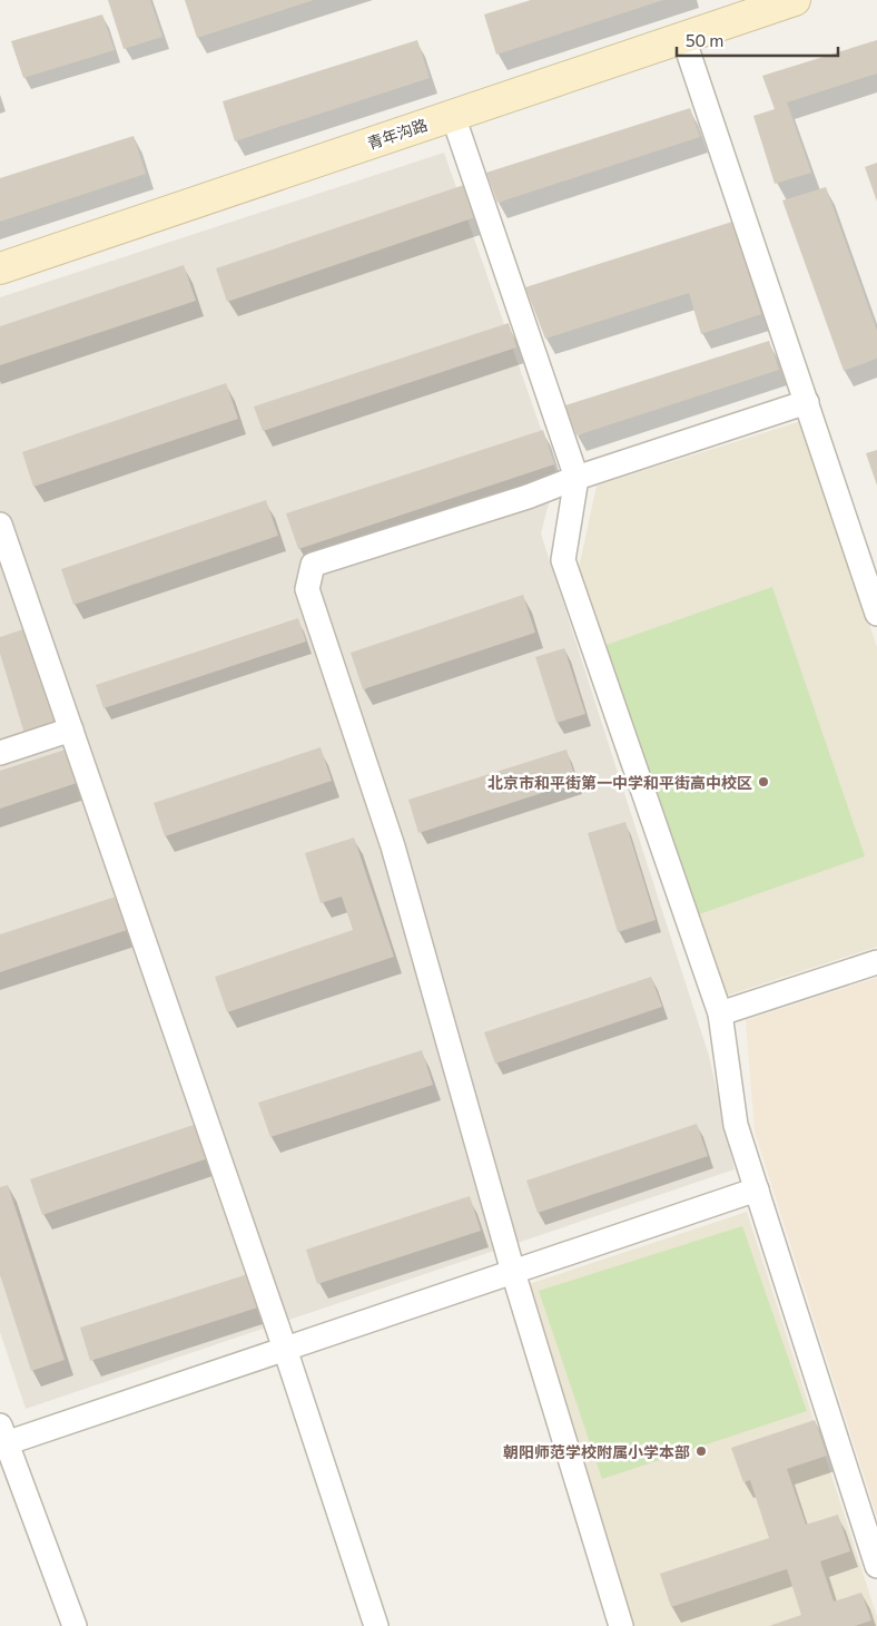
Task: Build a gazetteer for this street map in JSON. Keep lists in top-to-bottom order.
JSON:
{
  "streets": {
    "street": ["青年沟路"]
  },
  "places": ["北京市和平街第一中学和平街高中校区", "朝阳师范学校附属小学本部"],
  "scale_bar": "50 m"
}
